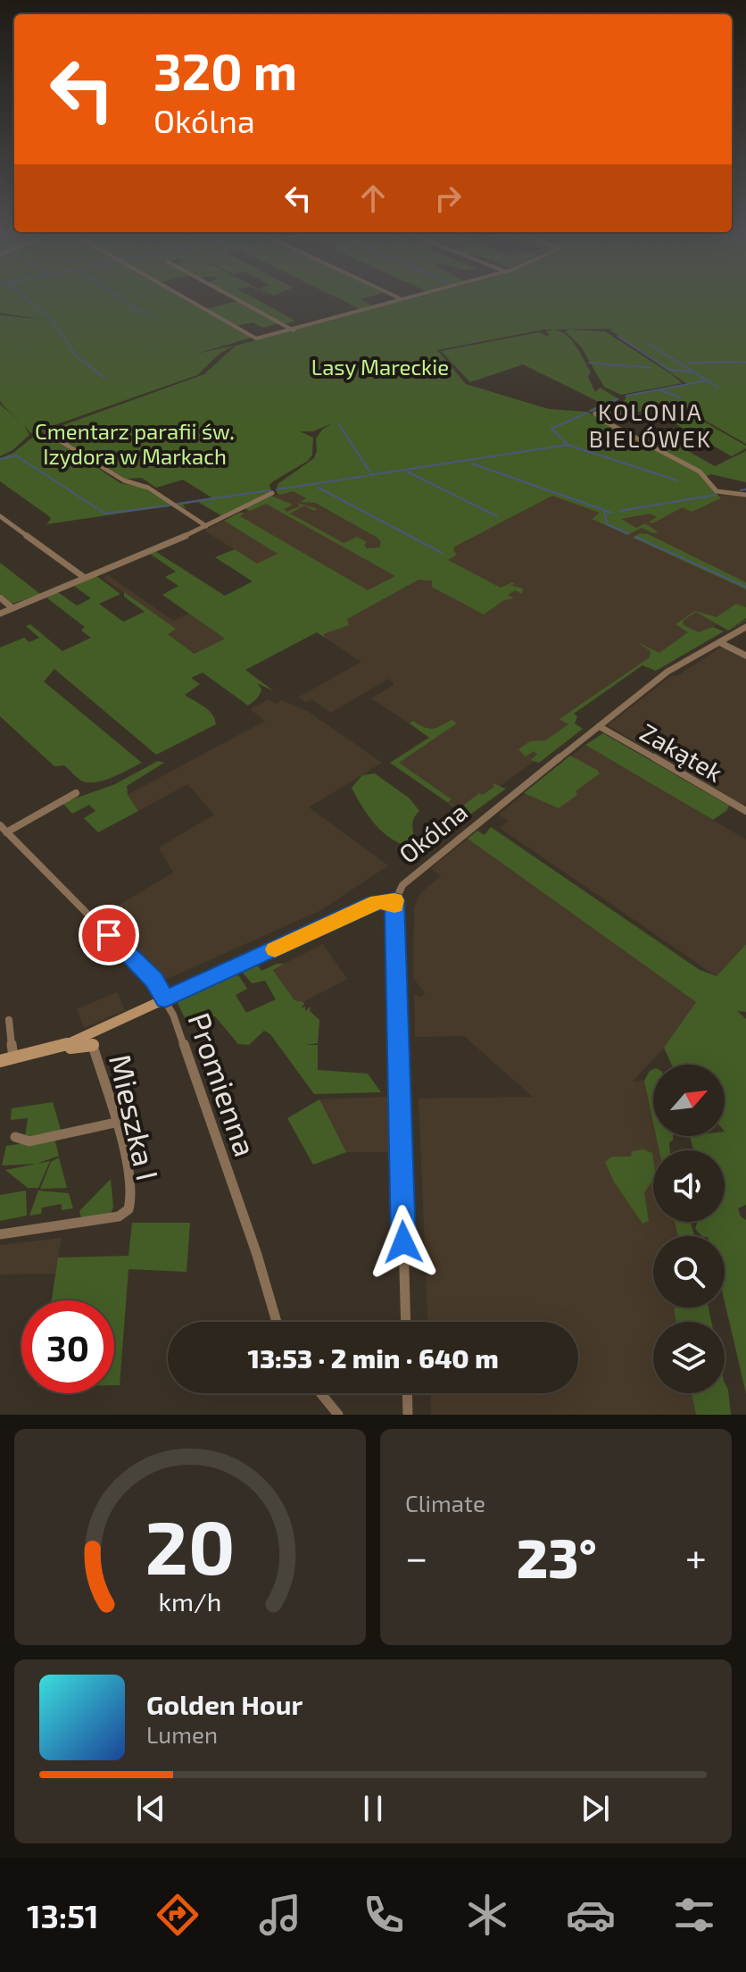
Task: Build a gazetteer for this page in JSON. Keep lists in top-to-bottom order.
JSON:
{
  "streets": {
    "street": [
      "Zakątek",
      "Okólna",
      "Promienna",
      "Mieszka I"
    ]
  },
  "crossings": [
    ["Zakątek", "Okólna"],
    ["Okólna", "Promienna"],
    ["Okólna", "Mieszka I"]
  ],
  "districts": ["KOLONIA BIELÓWEK"],
  "parks": ["Lasy Mareckie", "Cmentarz parafii św. Izydora w Markach"],
  "north": "top right",
  "page": {
    "turn": ["320 m", "Okólna"],
    "limit": "30",
    "trip": "13:53 · 2 min · 640 m",
    "tile": "Climate",
    "heat": ["−", "23°", "+"],
    "song": ["Golden Hour", "Lumen"],
    "tabs": "13:51",
    "gauge": ["20", "km/h"]
  }
}
